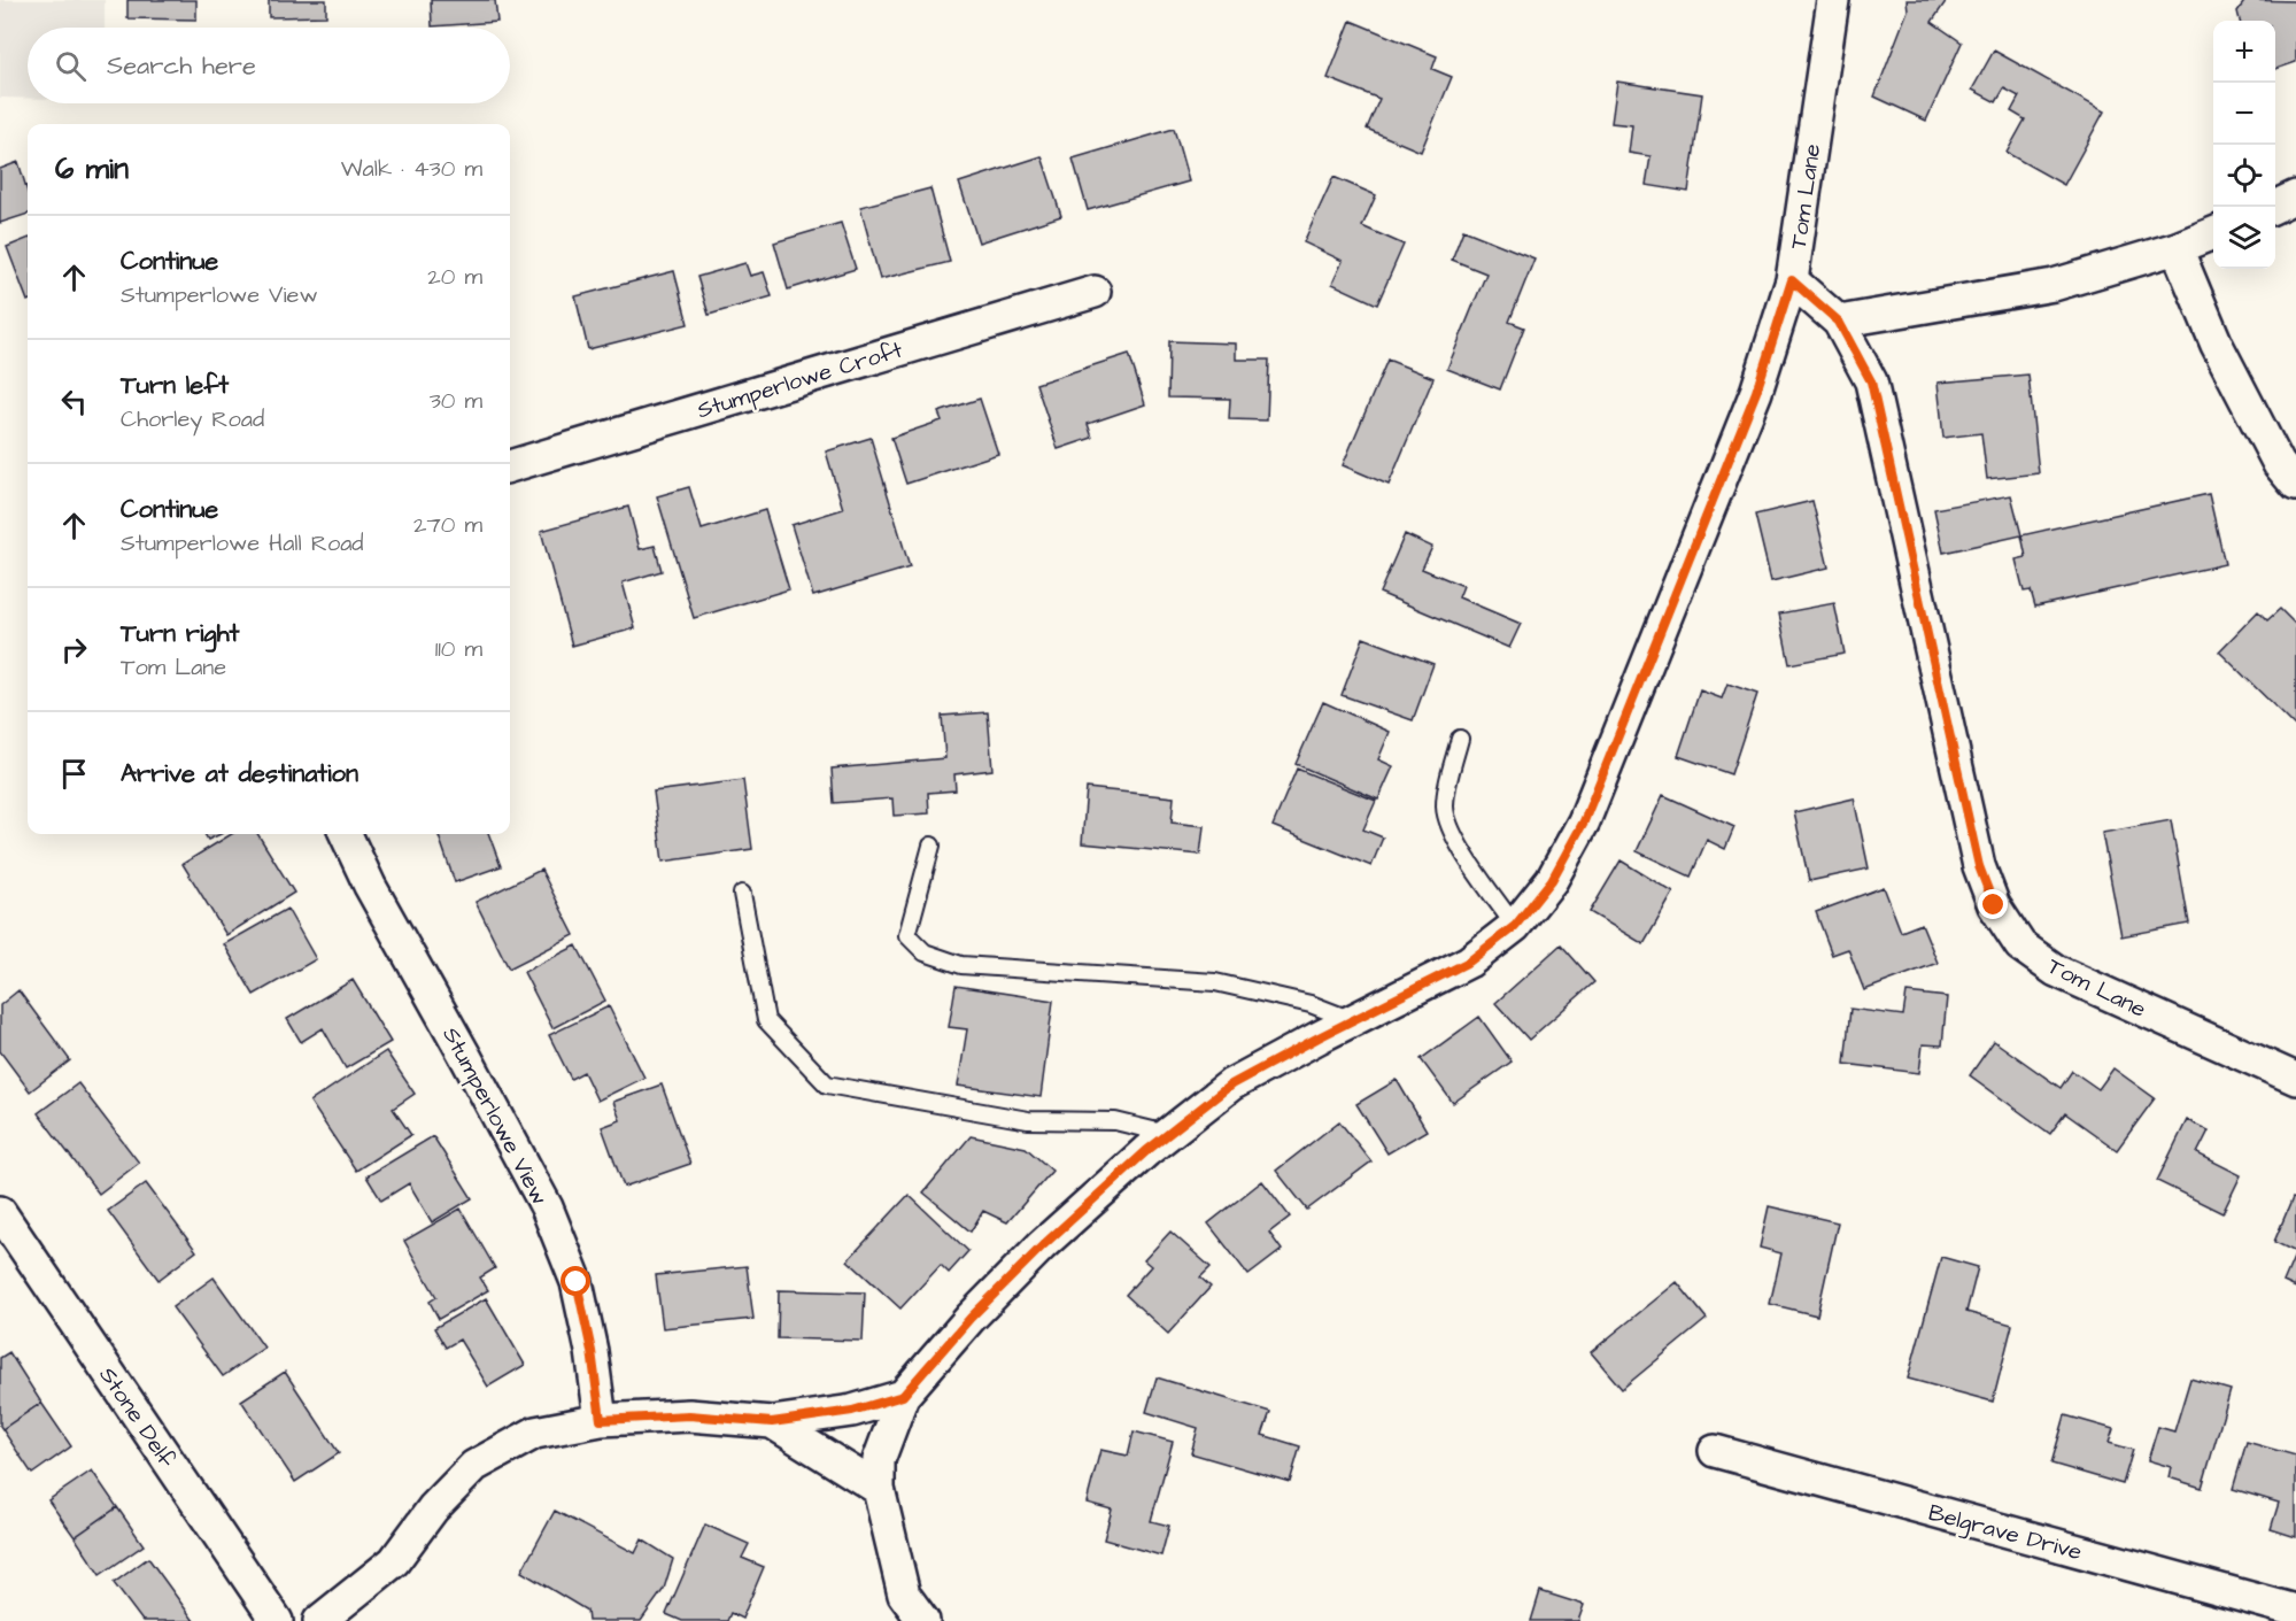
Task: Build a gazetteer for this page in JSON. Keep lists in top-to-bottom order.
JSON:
{
  "streets": {
    "street": [
      "Tom Lane",
      "Stumperlowe Croft",
      "Stumperlowe View",
      "Stone Delf",
      "Belgrave Drive"
    ]
  },
  "page": {
    "map_buttons": ["+", "−"],
    "search": "Search here",
    "heading": ["6 min", "Walk · 430 m"],
    "list": [
      ["Continue", "Stumperlowe View", "20 m"],
      ["Turn left", "Chorley Road", "30 m"],
      ["Continue", "Stumperlowe Hall Road", "270 m"],
      ["Turn right", "Tom Lane", "110 m"],
      "Arrive at destination"
    ]
  }
}
